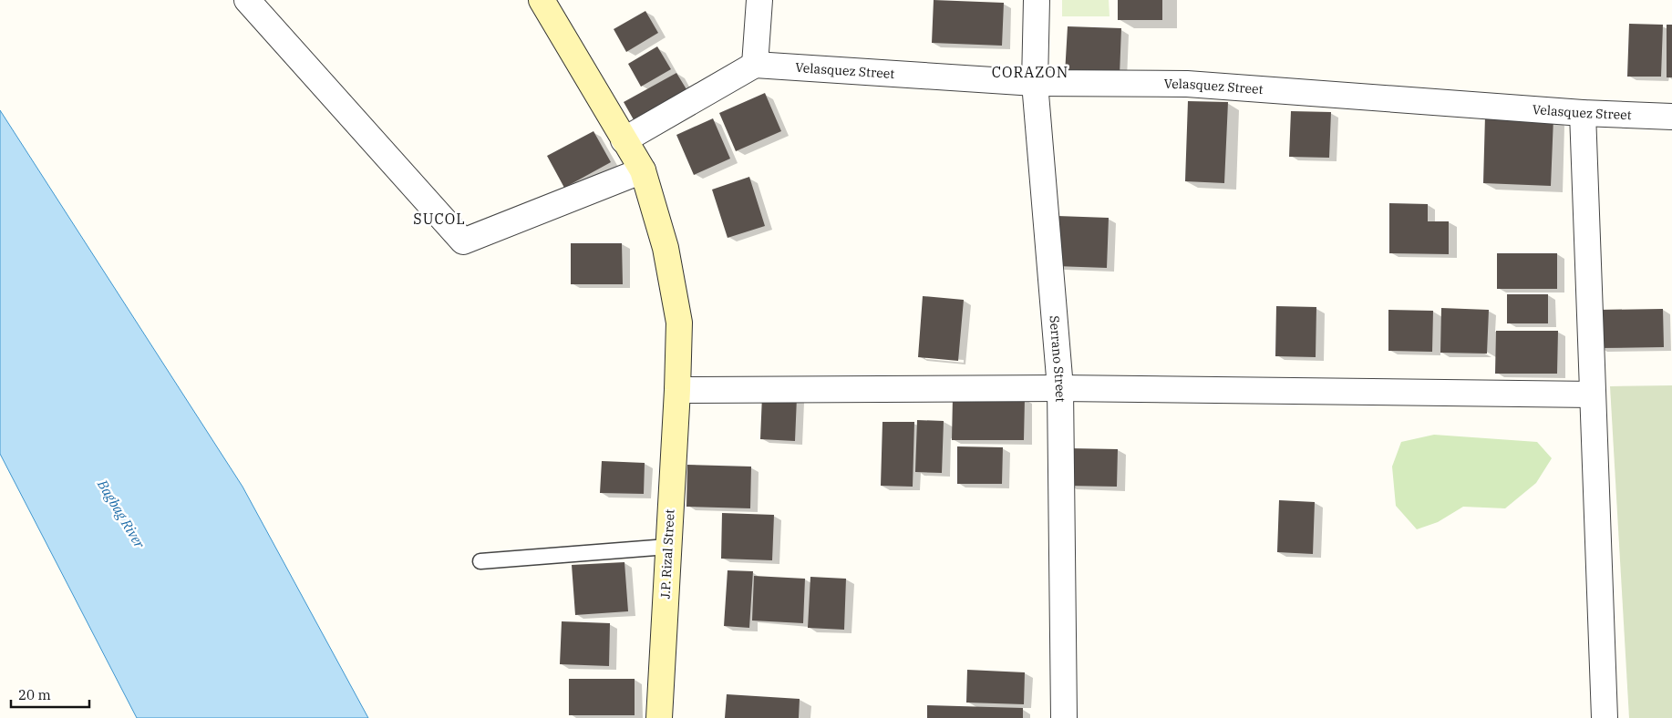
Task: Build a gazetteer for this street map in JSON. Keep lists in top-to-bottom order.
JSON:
{
  "streets": {
    "street": ["Velasquez Street", "Serrano Street", "J.P. Rizal Street"]
  },
  "crossings": [
    ["Velasquez Street", "Serrano Street"]
  ],
  "districts": ["CORAZON", "SUCOL"],
  "water": ["Bagbag River"],
  "scale_bar": "20 m"
}
